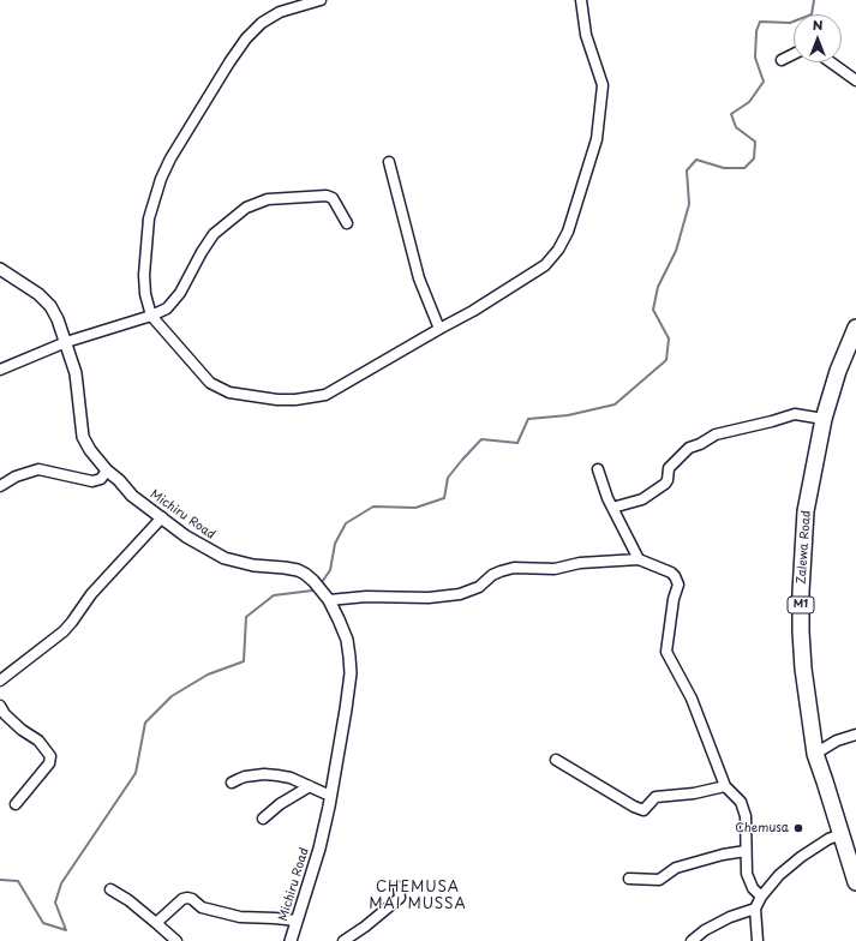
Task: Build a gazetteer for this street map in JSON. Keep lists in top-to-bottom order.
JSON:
{
  "streets": {
    "highway": ["Zalewa Road", "M1"],
    "street": ["Michiru Road"]
  },
  "districts": ["CHEMUSA MAI MUSSA"],
  "places": ["Chemusa"],
  "north": "top"
}
